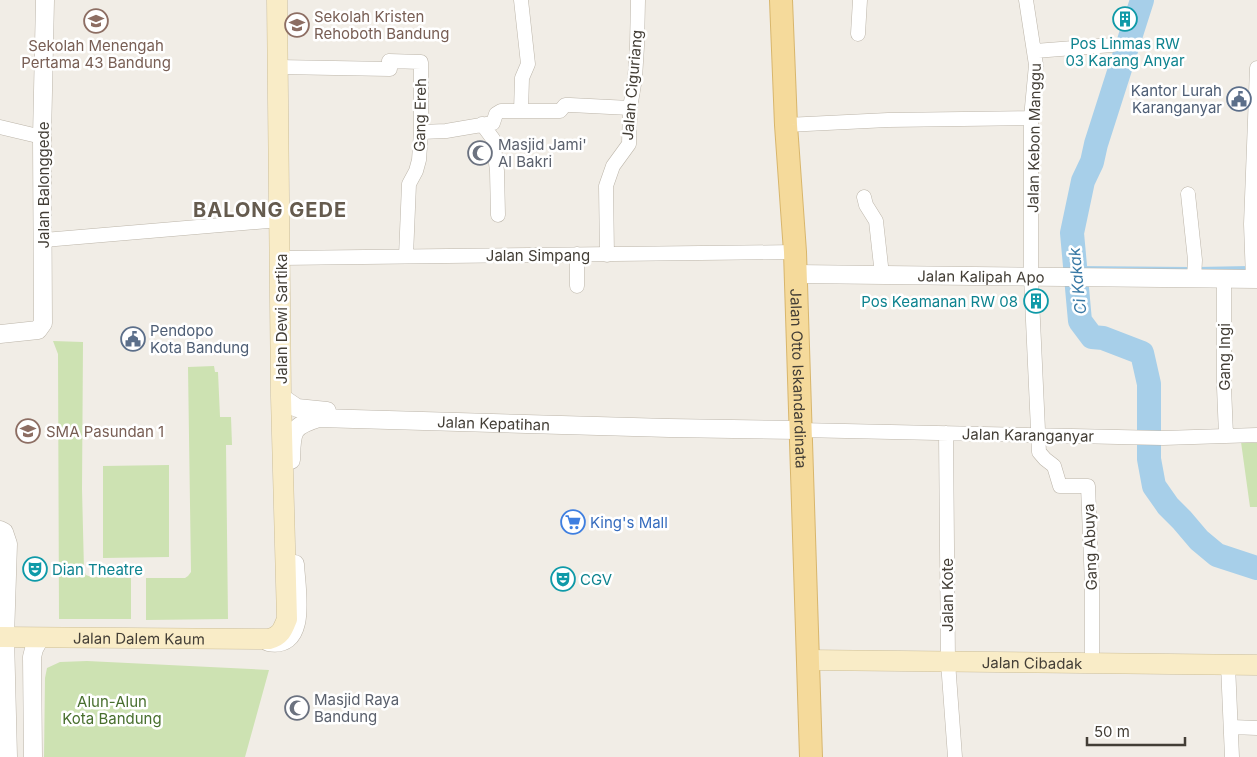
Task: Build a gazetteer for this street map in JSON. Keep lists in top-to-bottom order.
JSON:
{
  "streets": {
    "main road": [
      "Jalan Dewi Sartika",
      "Jalan Otto Iskandardinata",
      "Jalan Dalem Kaum",
      "Jalan Cibadak"
    ],
    "street": [
      "Jalan Ciguriang",
      "Gang Ereh",
      "Jalan Kebon Manggu",
      "Jalan Balonggede",
      "Jalan Simpang",
      "Jalan Kalipah Apo",
      "Gang Ingi",
      "Jalan Kepatihan",
      "Jalan Karanganyar",
      "Gang Abuya",
      "Jalan Kote"
    ]
  },
  "crossings": [
    ["Jalan Ciguriang", "Jalan Simpang"],
    ["Gang Ereh", "Jalan Simpang"],
    ["Gang Ereh", "Jalan Dewi Sartika"],
    ["Jalan Kebon Manggu", "Jalan Kalipah Apo"],
    ["Jalan Kebon Manggu", "Jalan Karanganyar"],
    ["Jalan Kebon Manggu", "Gang Abuya"],
    ["Jalan Simpang", "Jalan Kalipah Apo"],
    ["Jalan Simpang", "Jalan Dewi Sartika"],
    ["Jalan Simpang", "Jalan Otto Iskandardinata"],
    ["Jalan Kalipah Apo", "Gang Ingi"],
    ["Jalan Kalipah Apo", "Jalan Otto Iskandardinata"],
    ["Jalan Dewi Sartika", "Jalan Kepatihan"],
    ["Jalan Dewi Sartika", "Jalan Dalem Kaum"],
    ["Gang Ingi", "Jalan Karanganyar"],
    ["Jalan Otto Iskandardinata", "Jalan Kepatihan"],
    ["Jalan Otto Iskandardinata", "Jalan Karanganyar"],
    ["Jalan Otto Iskandardinata", "Jalan Cibadak"],
    ["Jalan Kepatihan", "Jalan Karanganyar"],
    ["Jalan Karanganyar", "Gang Abuya"],
    ["Jalan Karanganyar", "Jalan Kote"],
    ["Gang Abuya", "Jalan Cibadak"],
    ["Jalan Kote", "Jalan Cibadak"]
  ],
  "districts": ["BALONG GEDE"],
  "water": ["Ci Kakak"],
  "parks": ["Alun-Alun Kota Bandung"],
  "places": {
    "building": ["Pos Linmas RW 03 Karang Anyar", "Pos Keamanan RW 08"],
    "school or university": ["Sekolah Menengah Pertama 43 Bandung", "Sekolah Kristen Rehoboth Bandung", "SMA Pasundan 1"],
    "public building": ["Kantor Lurah Karanganyar", "Pendopo Kota Bandung"],
    "mosque": ["Masjid Jami' Al Bakri", "Masjid Raya Bandung"],
    "supermarket": ["King's Mall"],
    "theatre": ["Dian Theatre", "CGV"]
  },
  "scale_bar": "50 m"
}
